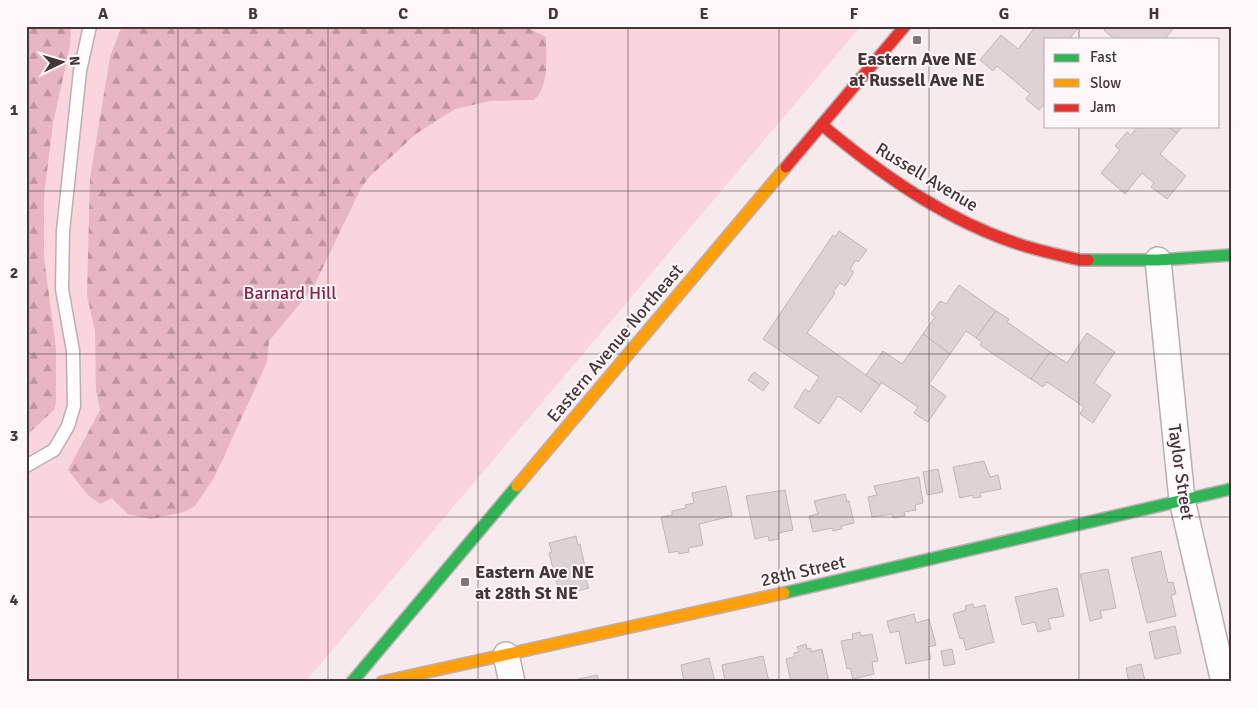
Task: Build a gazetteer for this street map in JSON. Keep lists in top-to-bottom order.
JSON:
{
  "streets": {
    "street": [
      "Russell Avenue",
      "Eastern Avenue Northeast",
      "Taylor Street",
      "28th Street"
    ]
  },
  "crossings": [
    ["Russell Avenue", "Eastern Avenue Northeast"],
    ["Russell Avenue", "Taylor Street"],
    ["Taylor Street", "28th Street"]
  ],
  "parks": ["Barnard Hill"],
  "places": {
    "transit": ["Eastern Ave NE at Russell Ave NE", "Eastern Ave NE at 28th St NE"]
  },
  "legend": ["Fast", "Slow", "Jam"],
  "north": "right",
  "grid": {
    "columns": [
      "A",
      "B",
      "C",
      "D",
      "E",
      "F",
      "G",
      "H"
    ],
    "rows": [
      "1",
      "2",
      "3",
      "4"
    ]
  }
}
